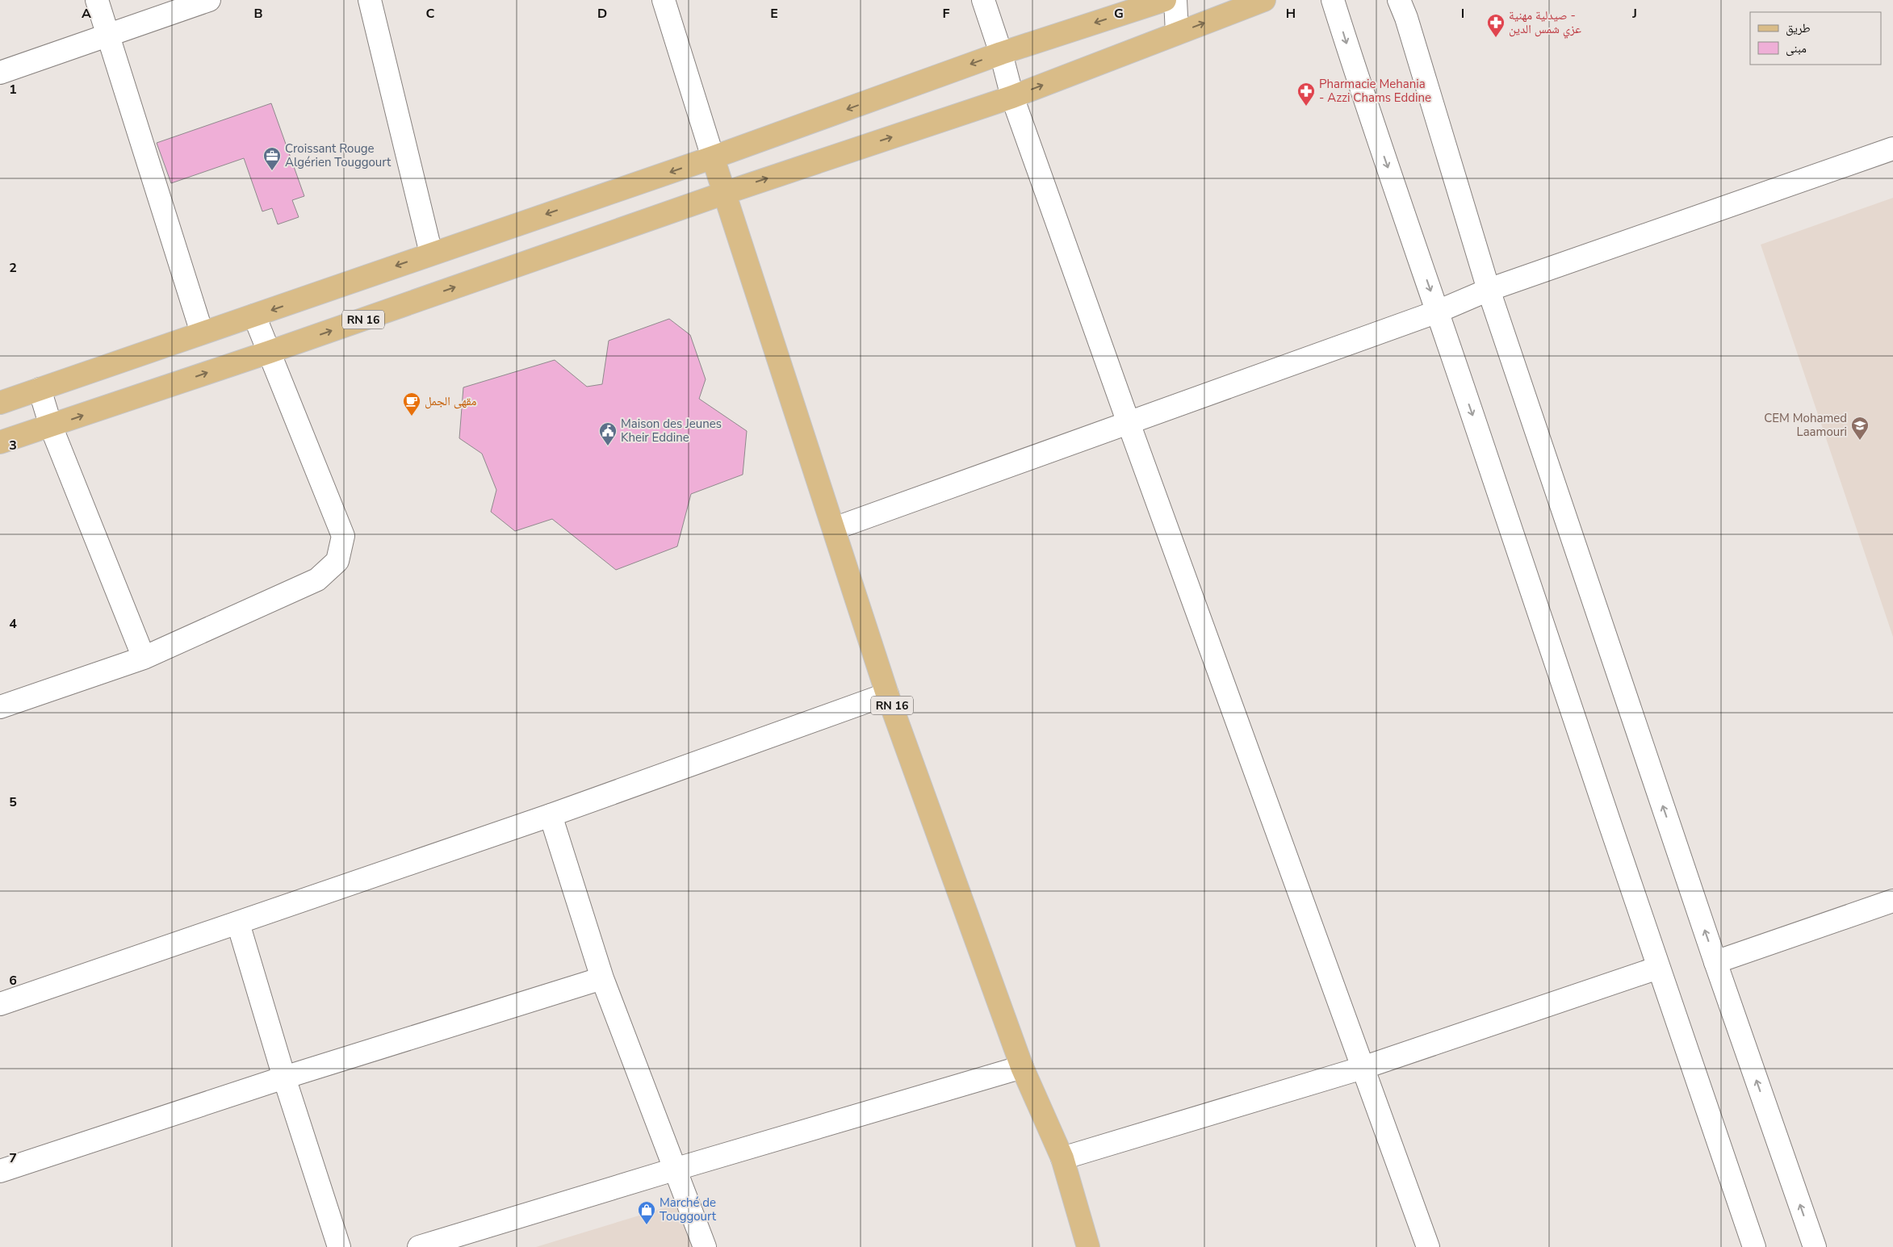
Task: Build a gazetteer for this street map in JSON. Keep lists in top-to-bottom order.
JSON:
{
  "streets": {
    "main road": ["RN 16"]
  },
  "places": {
    "pharmacy": ["صيدلية مهنية - عزي شمس الدين", "Pharmacie Mehania - Azzi Chams Eddine"],
    "office": ["Croissant Rouge Algérien Touggourt"],
    "cafe": ["مقهى الجمل"],
    "school or university": ["CEM Mohamed Laamouri"],
    "public building": ["Maison des Jeunes Kheir Eddine"],
    "shop": ["Marché de Touggourt"]
  },
  "legend": ["طريق", "مبنى"],
  "grid": {
    "columns": [
      "A",
      "B",
      "C",
      "D",
      "E",
      "F",
      "G",
      "H",
      "I",
      "J"
    ],
    "rows": [
      "1",
      "2",
      "3",
      "4",
      "5",
      "6",
      "7"
    ]
  }
}
